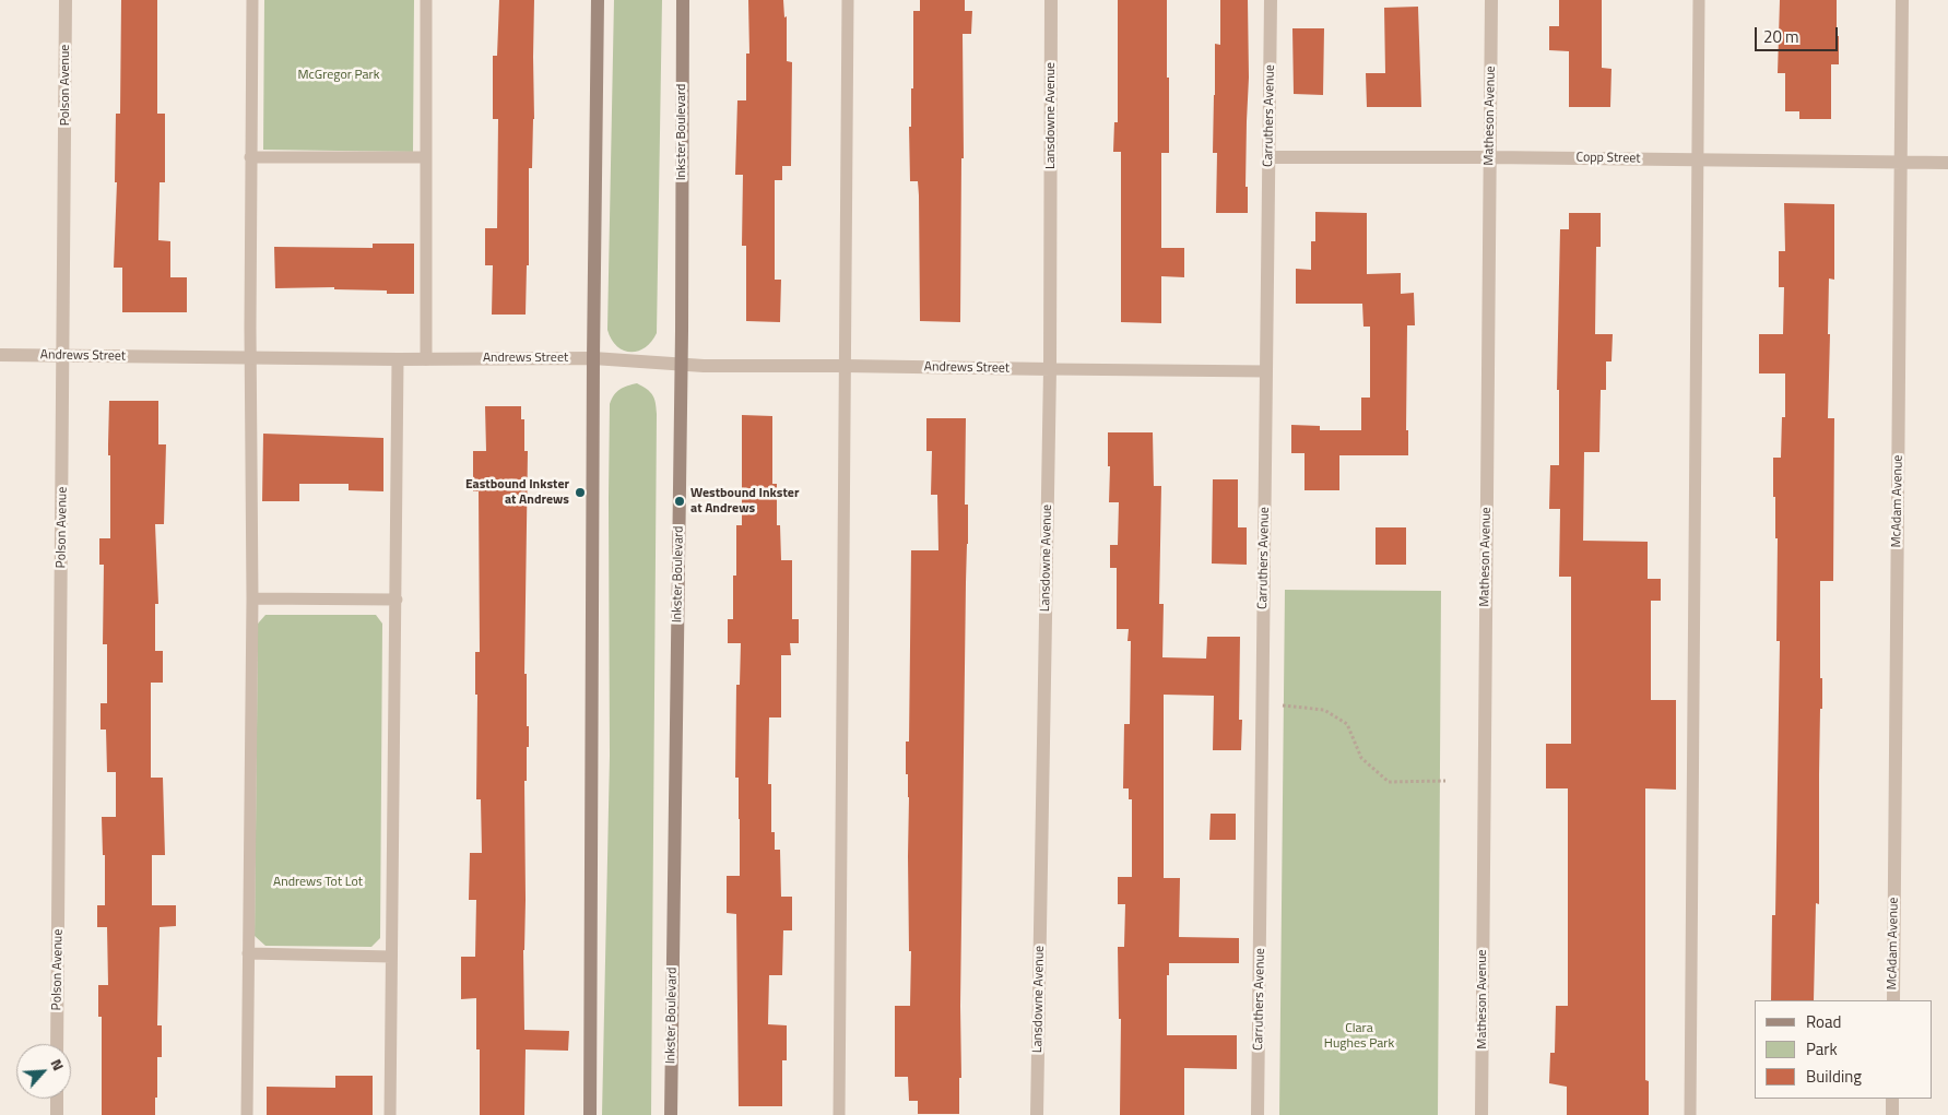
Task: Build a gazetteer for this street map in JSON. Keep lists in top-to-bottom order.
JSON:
{
  "streets": {
    "main road": ["Inkster Boulevard"],
    "street": [
      "Polson Avenue",
      "Lansdowne Avenue",
      "Carruthers Avenue",
      "Matheson Avenue",
      "Copp Street",
      "Andrews Street",
      "McAdam Avenue"
    ]
  },
  "crossings": [
    ["Polson Avenue", "Andrews Street"],
    ["Lansdowne Avenue", "Andrews Street"],
    ["Carruthers Avenue", "Copp Street"],
    ["Matheson Avenue", "Copp Street"],
    ["Inkster Boulevard", "Andrews Street"],
    ["Copp Street", "McAdam Avenue"]
  ],
  "parks": ["McGregor Park", "Andrews Tot Lot", "Clara Hughes Park"],
  "places": ["Eastbound Inkster at Andrews", "Westbound Inkster at Andrews"],
  "legend": ["Road", "Park", "Building"],
  "scale_bar": "20 m",
  "north": "top right"
}
